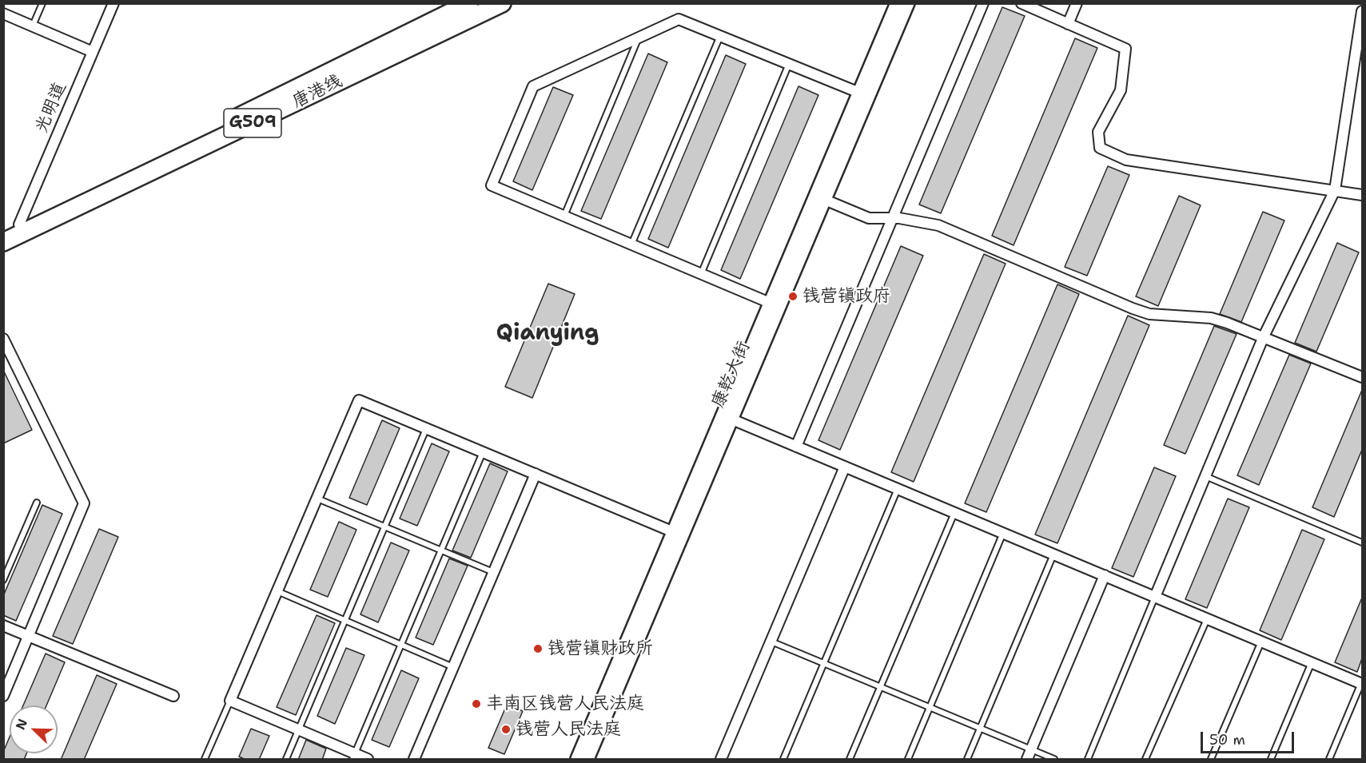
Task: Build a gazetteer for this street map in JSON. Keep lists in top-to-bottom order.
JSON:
{
  "streets": {
    "highway": ["唐港线", "G509"],
    "street": ["光明道", "康乾大街"]
  },
  "crossings": [
    ["唐港线", "光明道"]
  ],
  "districts": ["Qianying"],
  "places": [
    "钱营镇政府",
    "钱营镇财政所",
    "丰南区钱营人民法庭",
    "钱营人民法庭"
  ],
  "scale_bar": "50 m",
  "north": "top left"
}
